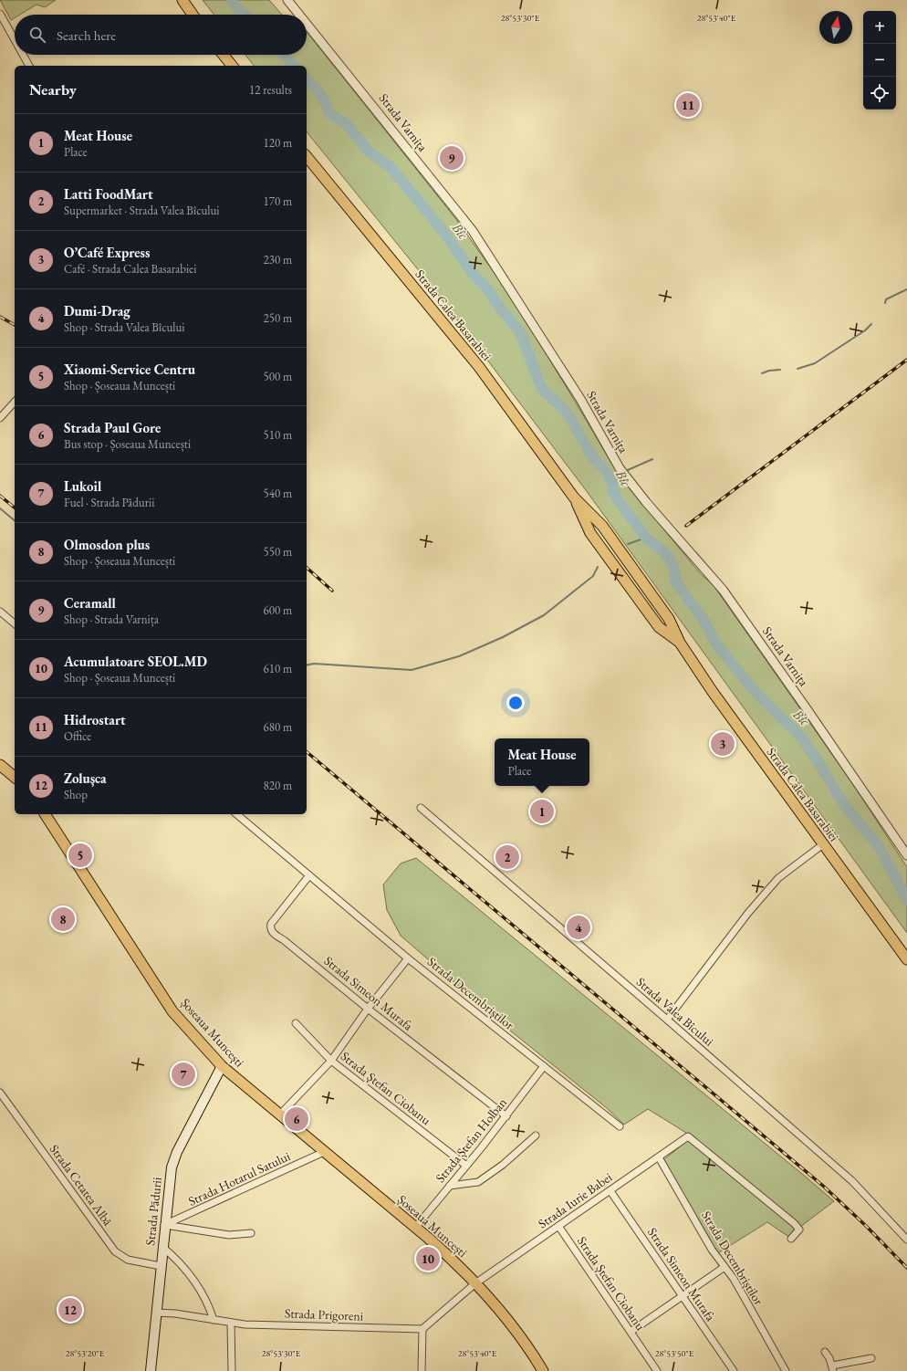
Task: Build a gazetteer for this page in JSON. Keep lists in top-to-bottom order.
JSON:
{
  "streets": {
    "main road": ["Strada Calea Basarabiei", "Șoseaua Muncești", "Strada Pădurii"],
    "street": [
      "Strada Varnița",
      "Strada Simeon Murafa",
      "Strada Decembriștilor",
      "Strada Valea Bîcului",
      "Strada Ștefan Ciobanu",
      "Strada Ștefan Holban",
      "Strada Hotarul Satului",
      "Strada Cetatea Albă",
      "Strada Iurie Babei",
      "Strada Prigoreni"
    ]
  },
  "crossings": [
    ["Strada Simeon Murafa", "Strada Decembriștilor"],
    ["Strada Simeon Murafa", "Strada Ștefan Holban"],
    ["Strada Simeon Murafa", "Strada Iurie Babei"],
    ["Strada Decembriștilor", "Strada Ștefan Holban"],
    ["Strada Decembriștilor", "Strada Iurie Babei"],
    ["Șoseaua Muncești", "Strada Ștefan Holban"],
    ["Șoseaua Muncești", "Strada Hotarul Satului"],
    ["Șoseaua Muncești", "Strada Iurie Babei"],
    ["Șoseaua Muncești", "Strada Pădurii"],
    ["Strada Ștefan Ciobanu", "Strada Ștefan Holban"],
    ["Strada Ștefan Ciobanu", "Strada Iurie Babei"],
    ["Strada Hotarul Satului", "Strada Pădurii"],
    ["Strada Cetatea Albă", "Strada Pădurii"],
    ["Strada Pădurii", "Strada Prigoreni"]
  ],
  "water": ["Bîc"],
  "north": "top",
  "page": {
    "map_buttons": ["+", "−"],
    "search": "Search here",
    "heading": ["Nearby", "12 results"],
    "pins": [
      "11",
      "9",
      "3",
      "1",
      "5",
      "2",
      "8",
      "4",
      "7",
      "6",
      "10",
      "12"
    ],
    "list": [
      {
        "mark": "1",
        "name": "Meat House",
        "note": "Place",
        "value": "120 m"
      },
      {
        "mark": "2",
        "name": "Latti FoodMart",
        "note": "Supermarket · Strada Valea Bîcului",
        "value": "170 m"
      },
      {
        "mark": "3",
        "name": "O’Café Express",
        "note": "Café · Strada Calea Basarabiei",
        "value": "230 m"
      },
      {
        "mark": "4",
        "name": "Dumi-Drag",
        "note": "Shop · Strada Valea Bîcului",
        "value": "250 m"
      },
      {
        "mark": "5",
        "name": "Xiaomi-Service Centru",
        "note": "Shop · Șoseaua Muncești",
        "value": "500 m"
      },
      {
        "mark": "6",
        "name": "Strada Paul Gore",
        "note": "Bus stop · Șoseaua Muncești",
        "value": "510 m"
      },
      {
        "mark": "7",
        "name": "Lukoil",
        "note": "Fuel · Strada Pădurii",
        "value": "540 m"
      },
      {
        "mark": "8",
        "name": "Olmosdon plus",
        "note": "Shop · Șoseaua Muncești",
        "value": "550 m"
      },
      {
        "mark": "9",
        "name": "Ceramall",
        "note": "Shop · Strada Varnița",
        "value": "600 m"
      },
      {
        "mark": "10",
        "name": "Acumulatoare SEOL.MD",
        "note": "Shop · Șoseaua Muncești",
        "value": "610 m"
      },
      {
        "mark": "11",
        "name": "Hidrostart",
        "note": "Office",
        "value": "680 m"
      },
      {
        "mark": "12",
        "name": "Zolușca",
        "note": "Shop",
        "value": "820 m"
      }
    ],
    "popup": ["Meat House", "Place"]
  },
  "coordinates": [
    "28°53'30\"E",
    "28°53'40\"E",
    "28°53'20\"E",
    "28°53'50\"E"
  ]
}
